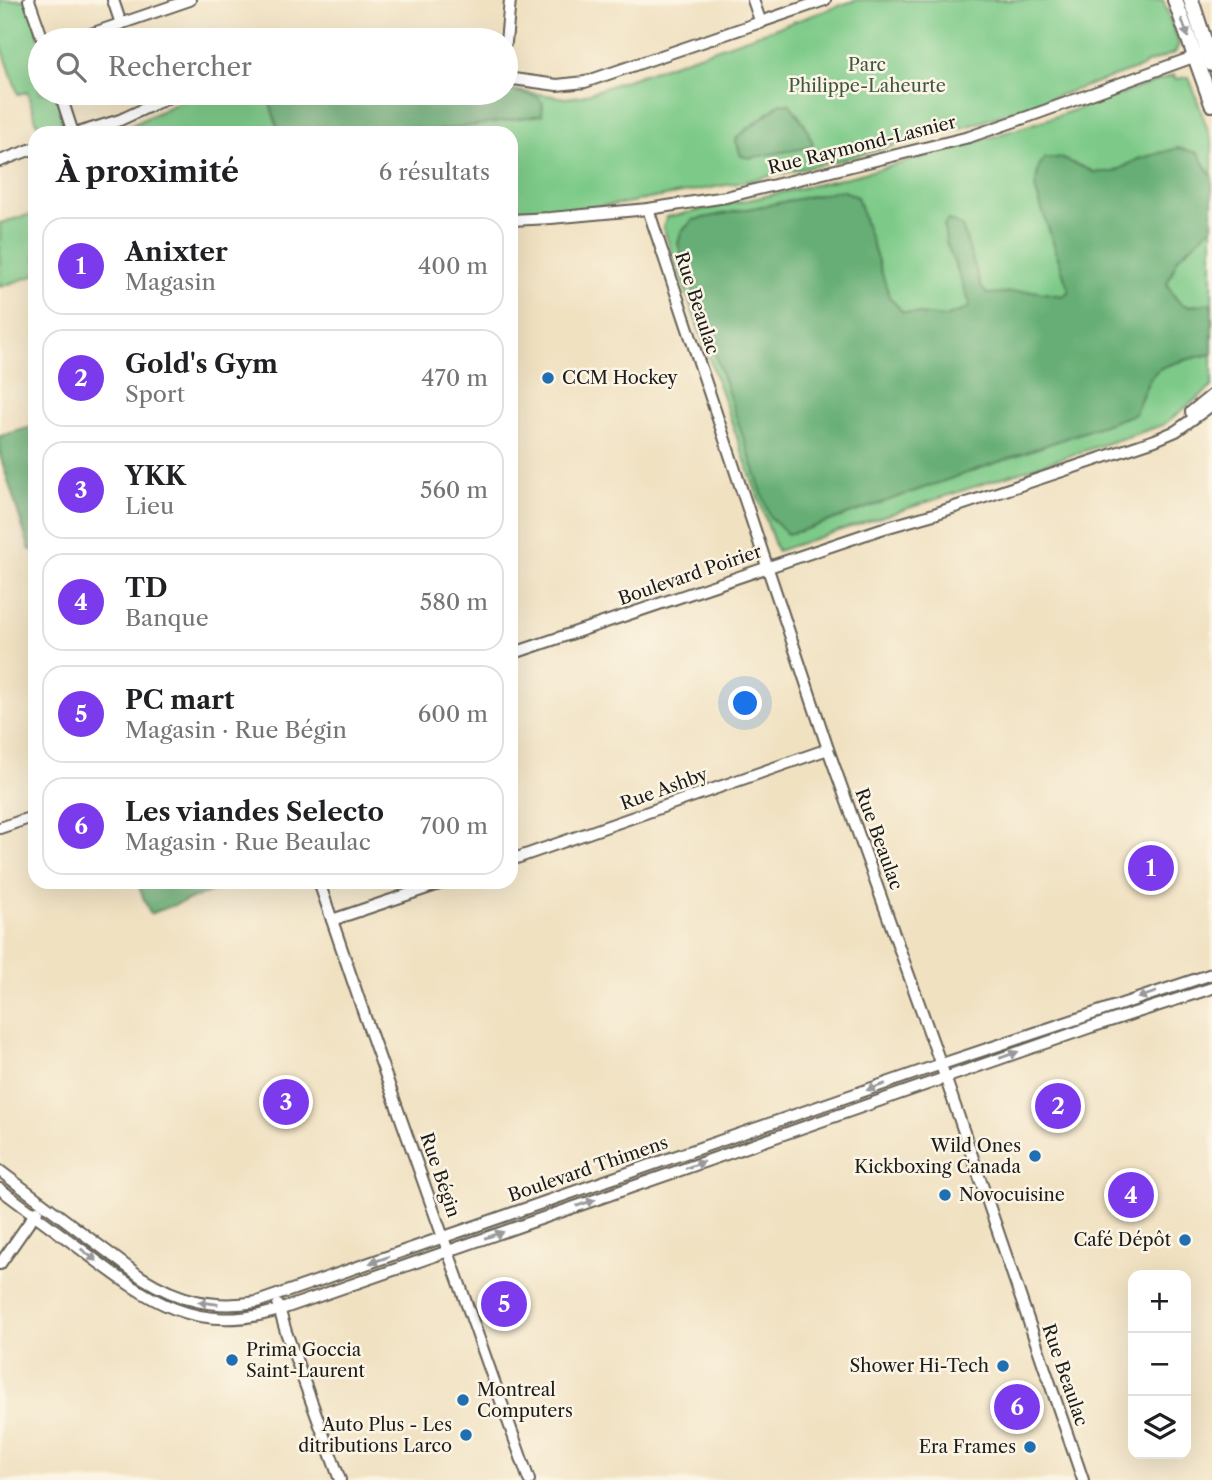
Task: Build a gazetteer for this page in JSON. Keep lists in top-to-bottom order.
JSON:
{
  "streets": {
    "street": [
      "Rue Raymond-Lasnier",
      "Rue Beaulac",
      "Boulevard Poirier",
      "Rue Ashby",
      "Boulevard Thimens",
      "Rue Bégin"
    ]
  },
  "crossings": [
    ["Rue Raymond-Lasnier", "Rue Beaulac"],
    ["Rue Beaulac", "Boulevard Poirier"],
    ["Rue Beaulac", "Rue Ashby"],
    ["Rue Beaulac", "Boulevard Thimens"],
    ["Boulevard Thimens", "Rue Bégin"]
  ],
  "parks": ["Parc Philippe-Laheurte"],
  "places": [
    "CCM Hockey",
    "Wild Ones Kickboxing Canada",
    "Novocuisine",
    "Café Dépôt",
    "Prima Goccia Saint-Laurent",
    "Shower Hi-Tech",
    "Montreal Computers",
    "Auto Plus - Les ditributions Larco",
    "Era Frames"
  ],
  "page": {
    "search": "Rechercher",
    "heading": ["À proximité", "6 résultats"],
    "list": [
      {
        "mark": "1",
        "name": "Anixter",
        "note": "Magasin",
        "value": "400 m"
      },
      {
        "mark": "2",
        "name": "Gold's Gym",
        "note": "Sport",
        "value": "470 m"
      },
      {
        "mark": "3",
        "name": "YKK",
        "note": "Lieu",
        "value": "560 m"
      },
      {
        "mark": "4",
        "name": "TD",
        "note": "Banque",
        "value": "580 m"
      },
      {
        "mark": "5",
        "name": "PC mart",
        "note": "Magasin · Rue Bégin",
        "value": "600 m"
      },
      {
        "mark": "6",
        "name": "Les viandes Selecto",
        "note": "Magasin · Rue Beaulac",
        "value": "700 m"
      }
    ],
    "pins": [
      "1",
      "3",
      "2",
      "4",
      "5",
      "6"
    ],
    "map_buttons": ["+", "−"]
  }
}
